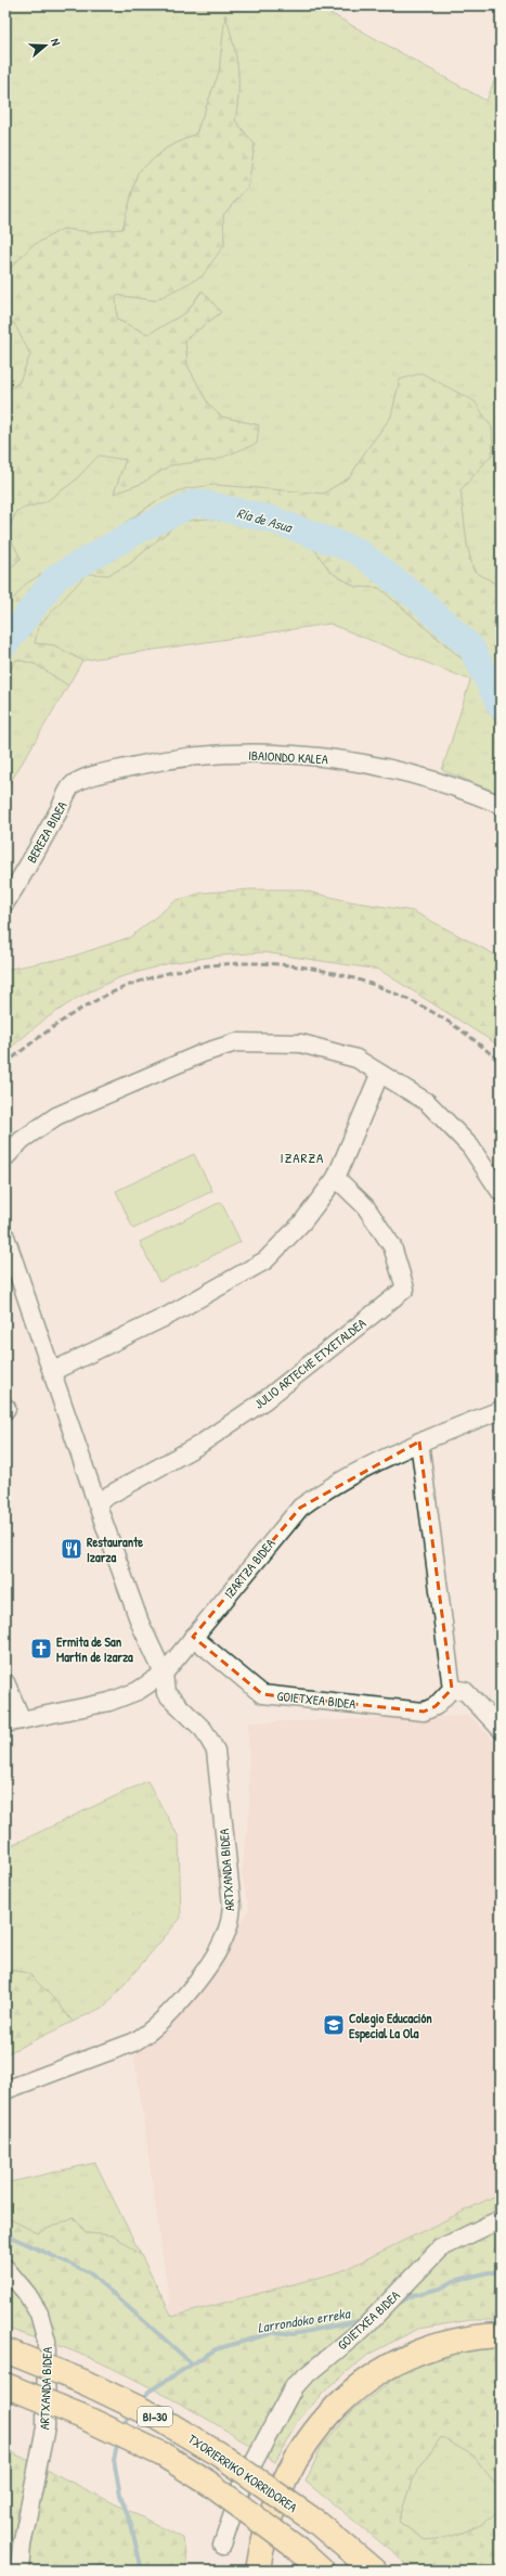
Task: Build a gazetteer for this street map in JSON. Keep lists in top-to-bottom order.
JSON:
{
  "streets": {
    "highway": ["BI-30", "TXORIERRIKO KORRIDOREA"],
    "street": [
      "IBAIONDO KALEA",
      "BEREZA BIDEA",
      "JULIO ARTECHE ETXETALDEA",
      "IZARTZA BIDEA",
      "GOIETXEA BIDEA",
      "ARTXANDA BIDEA"
    ]
  },
  "crossings": [
    ["IBAIONDO KALEA", "BEREZA BIDEA"],
    ["IZARTZA BIDEA", "GOIETXEA BIDEA"],
    ["IZARTZA BIDEA", "ARTXANDA BIDEA"]
  ],
  "districts": ["IZARZA"],
  "water": ["Ría de Asua", "Larrondoko erreka"],
  "places": {
    "restaurant": ["Restaurante Izarza"],
    "church": ["Ermita de San Martín de Izarza"],
    "school or university": ["Colegio Educación Especial La Ola"]
  },
  "north": "right"
}
